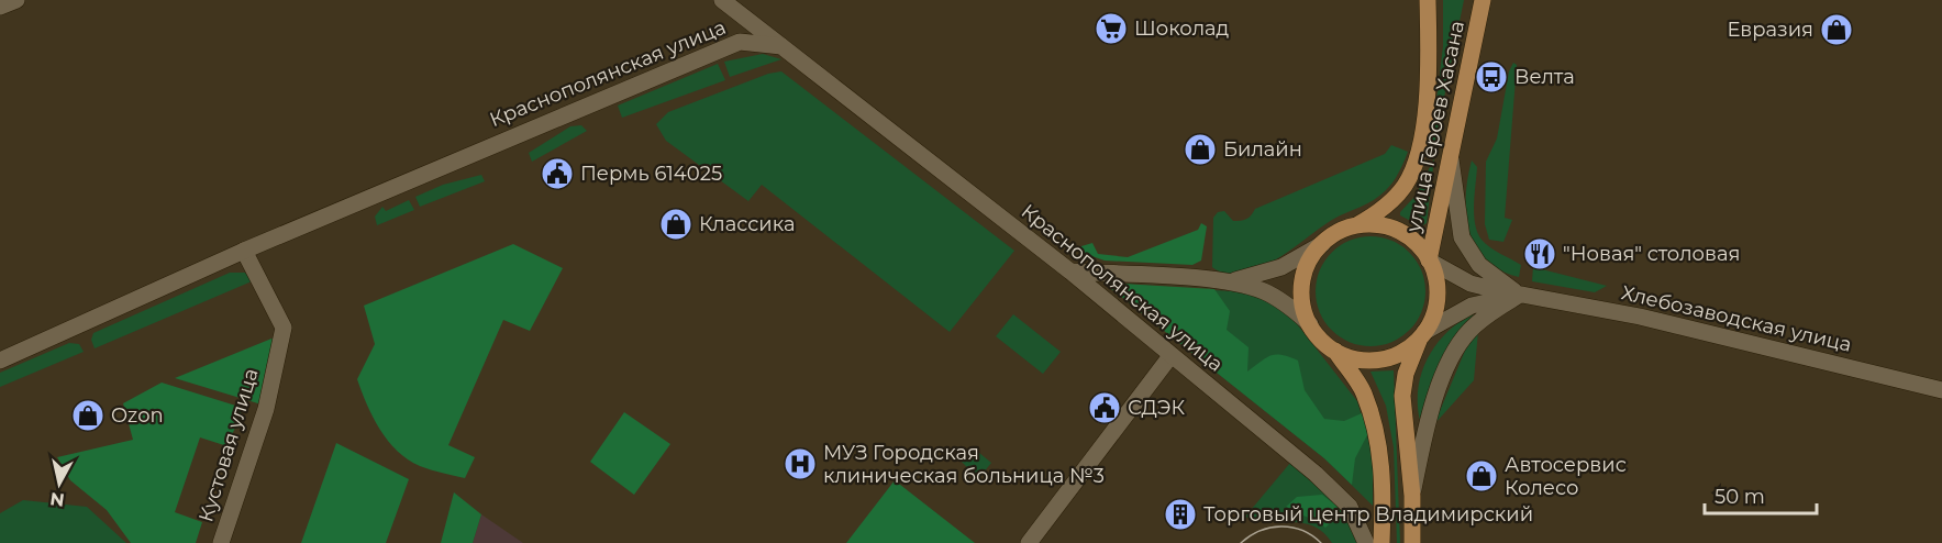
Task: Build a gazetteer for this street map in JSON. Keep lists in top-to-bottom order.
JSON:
{
  "streets": {
    "main road": [
      "Краснополянская улица",
      "улица Героев Хасана",
      "Хлебозаводская улица",
      "Кустовая улица"
    ]
  },
  "crossings": [
    ["Краснополянская улица", "Кустовая улица"],
    ["улица Героев Хасана", "Хлебозаводская улица"]
  ],
  "places": {
    "supermarket": ["Шоколад"],
    "shop": [
      "Евразия",
      "Билайн",
      "Классика",
      "Ozon",
      "Автосервис Колесо"
    ],
    "bus stop": ["Велта"],
    "public building": ["Пермь 614025", "СДЭК"],
    "restaurant": ["\"Новая\" столовая"],
    "hospital": ["МУЗ Городская клиническая больница №3"],
    "building": ["Торговый центр Владимирский"]
  },
  "scale_bar": "50 m",
  "north": "bottom"
}
